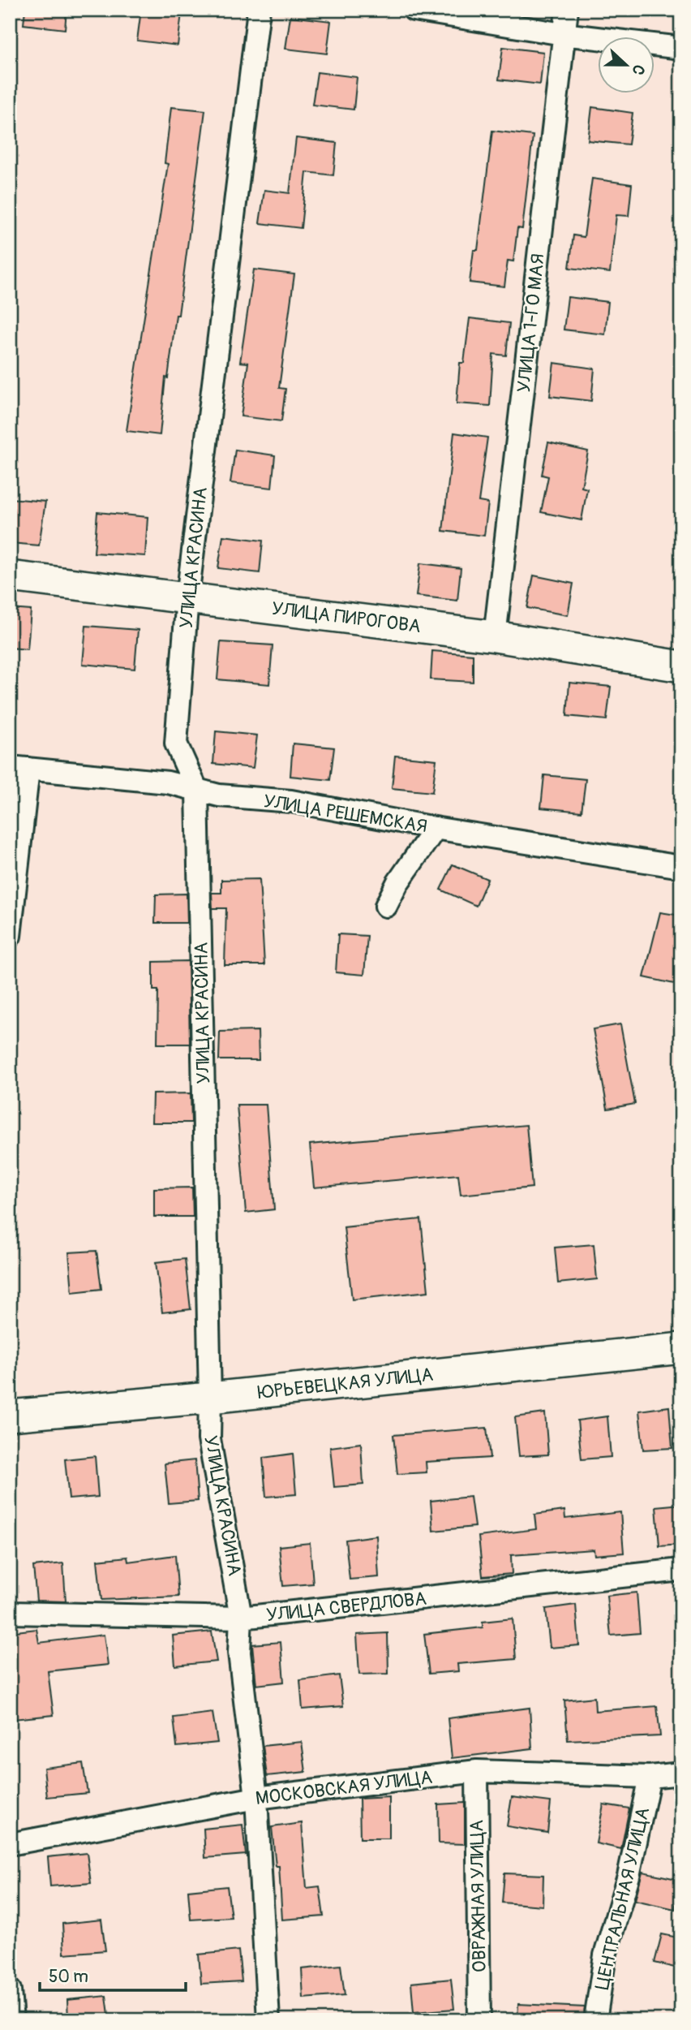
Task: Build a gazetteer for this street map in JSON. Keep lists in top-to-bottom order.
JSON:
{
  "streets": {
    "street": [
      "УЛИЦА 1-ГО МАЯ",
      "УЛИЦА КРАСИНА",
      "УЛИЦА ПИРОГОВА",
      "УЛИЦА РЕШЕМСКАЯ",
      "ЮРЬЕВЕЦКАЯ УЛИЦА",
      "УЛИЦА СВЕРДЛОВА",
      "МОСКОВСКАЯ УЛИЦА",
      "ОВРАЖНАЯ УЛИЦА",
      "ЦЕНТРАЛЬНАЯ УЛИЦА"
    ]
  },
  "crossings": [
    ["УЛИЦА 1-ГО МАЯ", "УЛИЦА ПИРОГОВА"],
    ["УЛИЦА КРАСИНА", "УЛИЦА ПИРОГОВА"],
    ["УЛИЦА КРАСИНА", "УЛИЦА РЕШЕМСКАЯ"],
    ["УЛИЦА КРАСИНА", "ЮРЬЕВЕЦКАЯ УЛИЦА"],
    ["УЛИЦА КРАСИНА", "УЛИЦА СВЕРДЛОВА"],
    ["УЛИЦА КРАСИНА", "МОСКОВСКАЯ УЛИЦА"],
    ["МОСКОВСКАЯ УЛИЦА", "ОВРАЖНАЯ УЛИЦА"],
    ["МОСКОВСКАЯ УЛИЦА", "ЦЕНТРАЛЬНАЯ УЛИЦА"]
  ],
  "scale_bar": "50 m",
  "north": "right"
}
